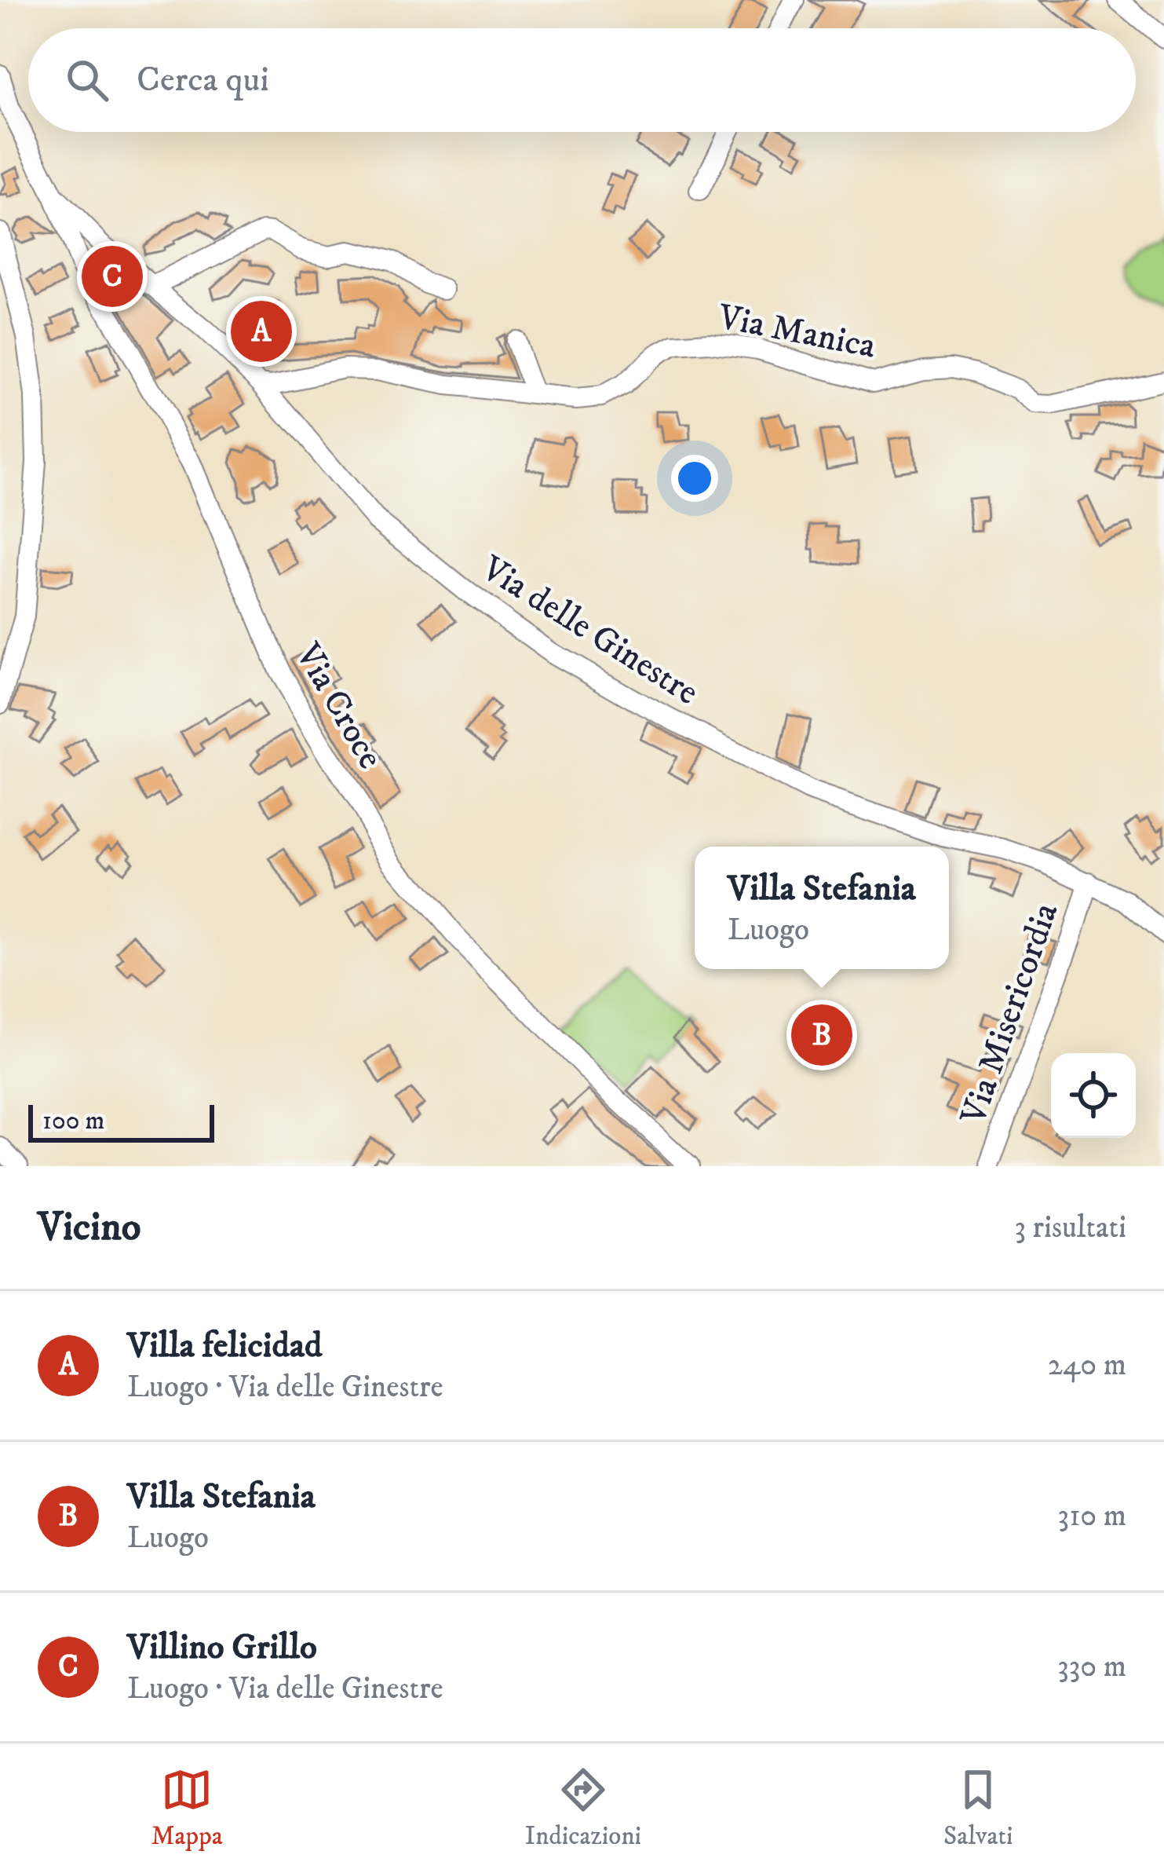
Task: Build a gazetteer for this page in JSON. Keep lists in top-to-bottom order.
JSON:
{
  "streets": {
    "street": [
      "Via Manica",
      "Via delle Ginestre",
      "Via Croce",
      "Via Misericordia"
    ]
  },
  "crossings": [
    ["Via Manica", "Via delle Ginestre"],
    ["Via delle Ginestre", "Via Croce"],
    ["Via delle Ginestre", "Via Misericordia"]
  ],
  "scale_bar": "100 m",
  "page": {
    "search": "Cerca qui",
    "pins": ["C", "A", "B"],
    "popup": ["Villa Stefania", "Luogo"],
    "scale": "100 m",
    "heading": ["Vicino", "3 risultati"],
    "list": [
      {
        "mark": "A",
        "name": "Villa felicidad",
        "note": "Luogo · Via delle Ginestre",
        "value": "240 m"
      },
      {
        "mark": "B",
        "name": "Villa Stefania",
        "note": "Luogo",
        "value": "310 m"
      },
      {
        "mark": "C",
        "name": "Villino Grillo",
        "note": "Luogo · Via delle Ginestre",
        "value": "330 m"
      }
    ],
    "nav": ["Mappa", "Indicazioni", "Salvati"]
  }
}
